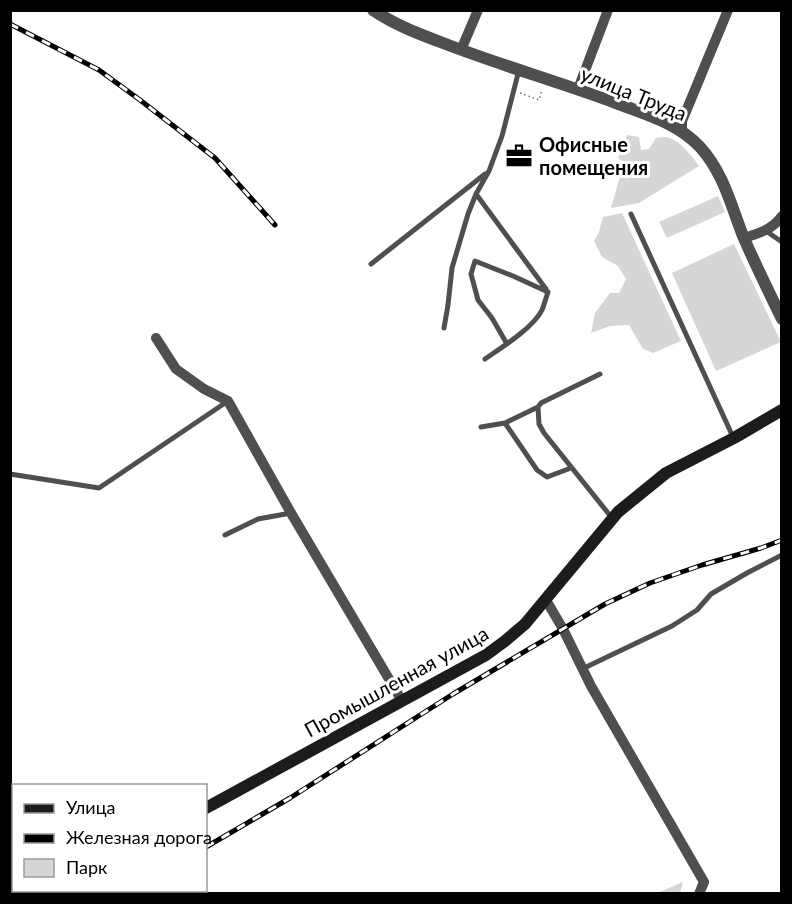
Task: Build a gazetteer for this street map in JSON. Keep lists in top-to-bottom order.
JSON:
{
  "streets": {
    "main road": ["Промышленная улица"],
    "street": ["улица Труда"]
  },
  "places": {
    "office": ["Офисные помещения"]
  },
  "legend": ["Улица", "Железная дорога", "Парк"]
}
